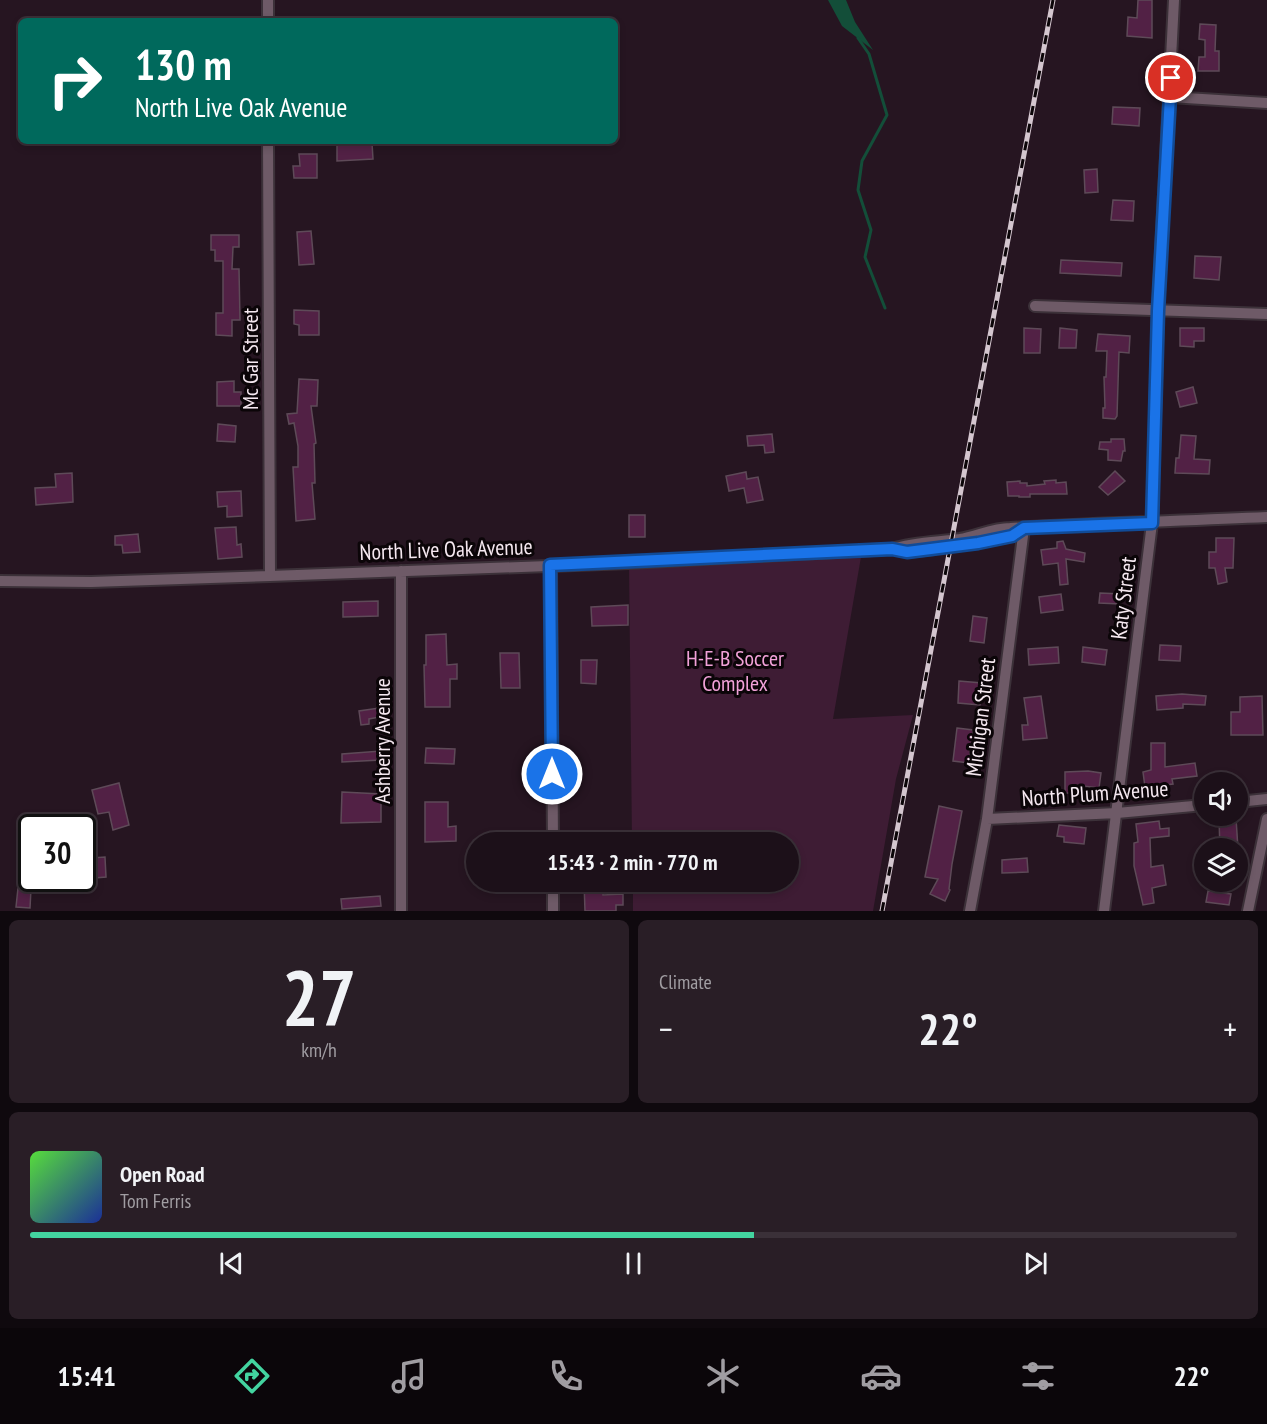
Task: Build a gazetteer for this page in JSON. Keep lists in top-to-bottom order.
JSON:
{
  "streets": {
    "street": [
      "Mc Gar Street",
      "North Live Oak Avenue",
      "Katy Street",
      "Michigan Street",
      "Ashberry Avenue",
      "North Plum Avenue"
    ]
  },
  "crossings": [
    ["Mc Gar Street", "North Live Oak Avenue"],
    ["North Live Oak Avenue", "Katy Street"],
    ["North Live Oak Avenue", "Michigan Street"],
    ["North Live Oak Avenue", "Ashberry Avenue"],
    ["Katy Street", "North Plum Avenue"],
    ["Michigan Street", "North Plum Avenue"]
  ],
  "parks": ["H-E-B Soccer Complex"],
  "page": {
    "turn": ["130 m", "North Live Oak Avenue"],
    "limit": "30",
    "trip": "15:43 · 2 min · 770 m",
    "tile": [
      ["27", "km/h"],
      "Climate"
    ],
    "heat": ["−", "22°", "+"],
    "song": ["Open Road", "Tom Ferris"],
    "tabs": ["15:41", "22°"]
  }
}
